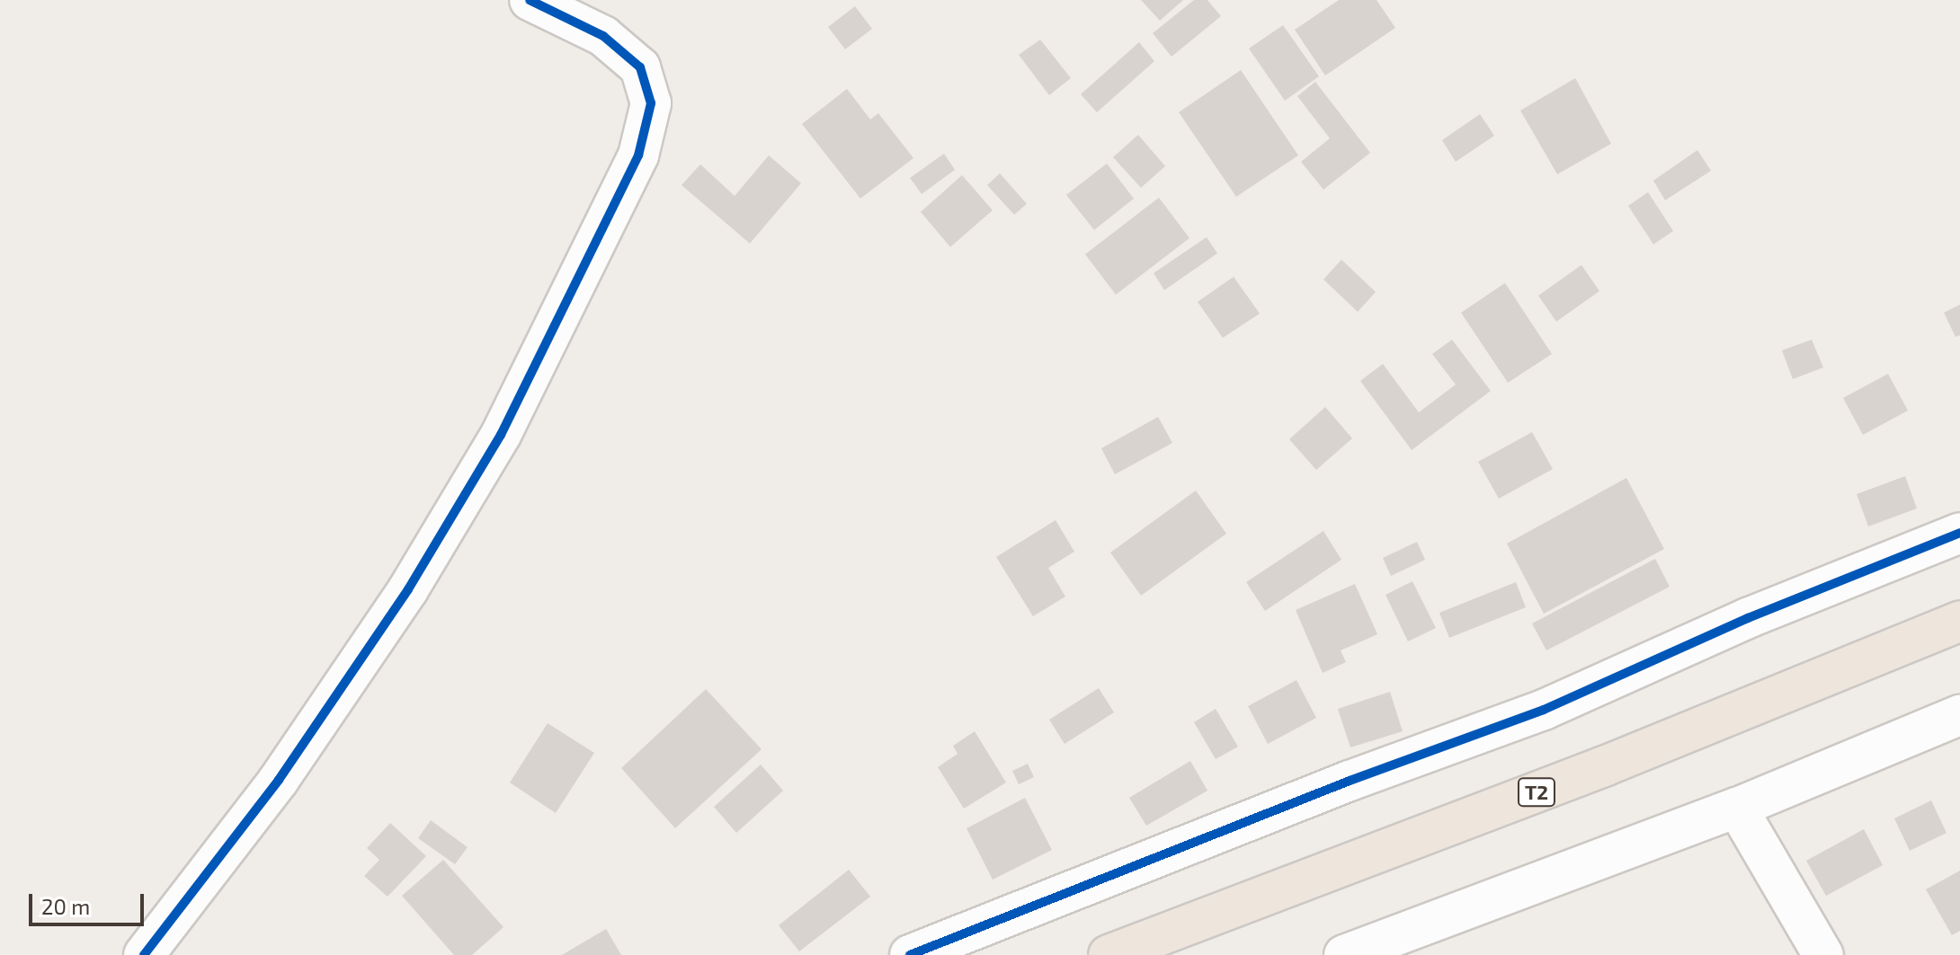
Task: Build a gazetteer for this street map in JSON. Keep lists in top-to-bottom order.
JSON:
{
  "streets": {
    "highway": ["T2"]
  },
  "scale_bar": "20 m"
}
